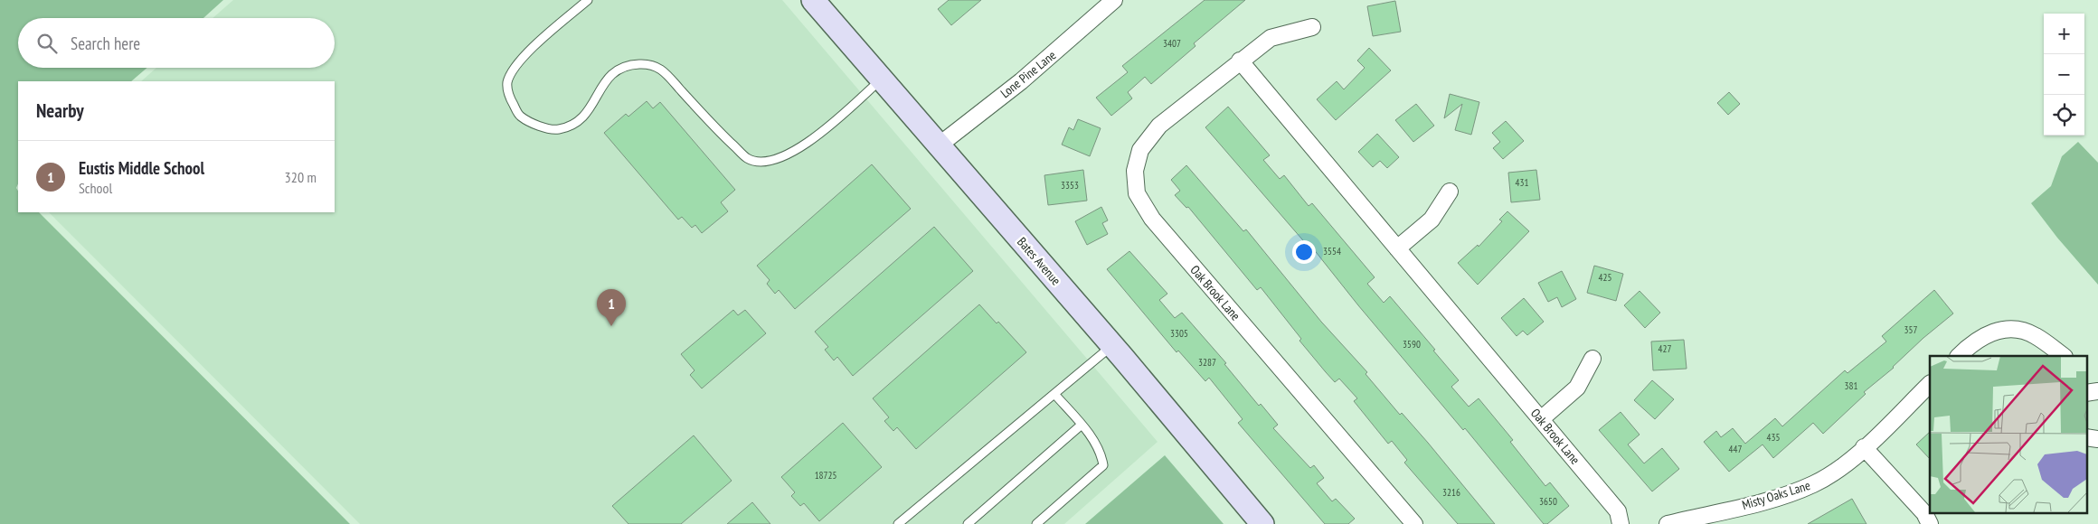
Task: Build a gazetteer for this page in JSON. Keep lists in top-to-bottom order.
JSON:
{
  "streets": {
    "street": [
      "Lone Pine Lane",
      "Bates Avenue",
      "Oak Brook Lane",
      "Misty Oaks Lane"
    ]
  },
  "crossings": [
    ["Lone Pine Lane", "Bates Avenue"]
  ],
  "house_numbers": [
    "3407",
    "431",
    "3353",
    "3554",
    "425",
    "357",
    "3305",
    "3590",
    "427",
    "3287",
    "381",
    "435",
    "447",
    "18725",
    "3216",
    "3650"
  ],
  "page": {
    "map_buttons": ["+", "−"],
    "search": "Search here",
    "heading": "Nearby",
    "list": [
      {
        "mark": "1",
        "name": "Eustis Middle School",
        "note": "School",
        "value": "320 m"
      }
    ],
    "pins": "1"
  }
}
